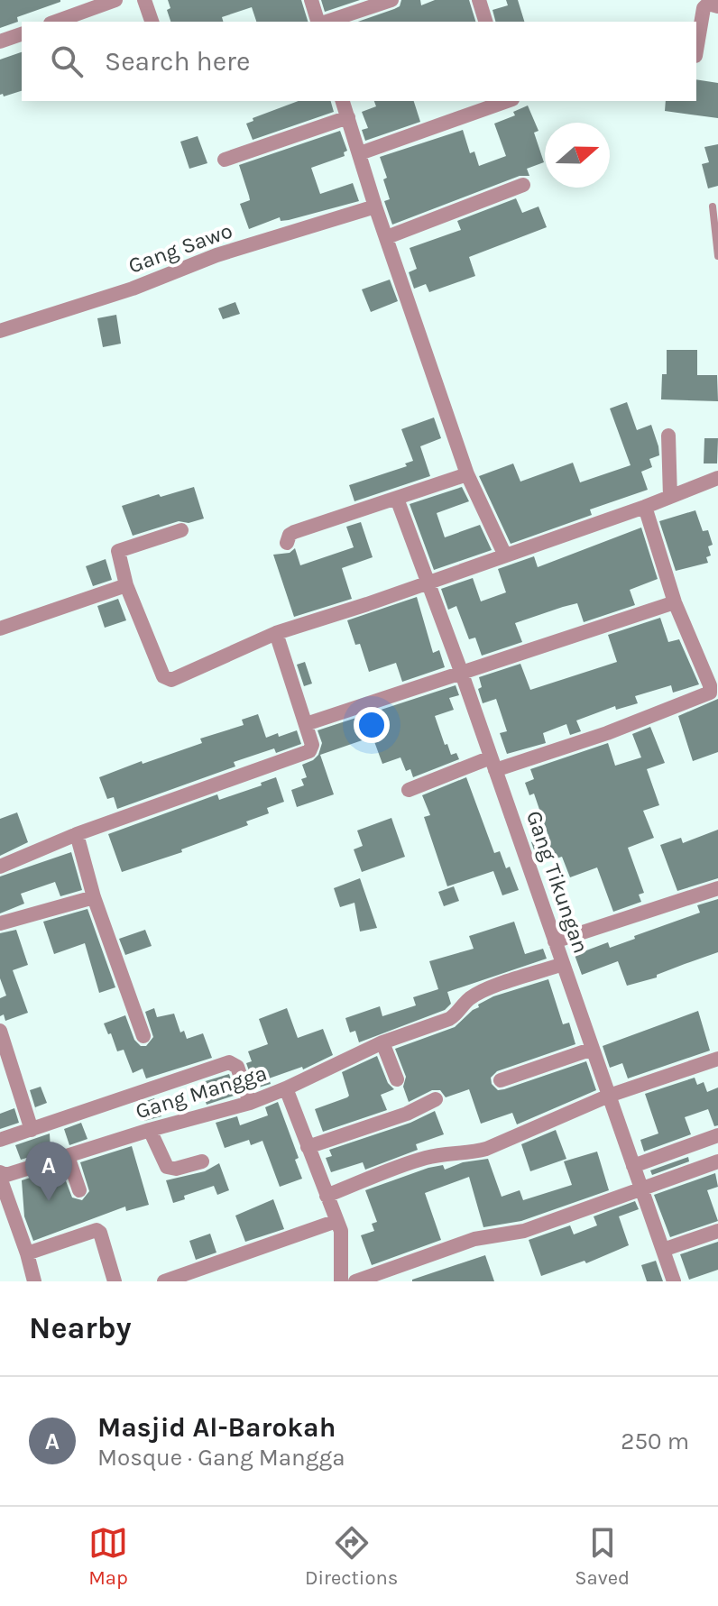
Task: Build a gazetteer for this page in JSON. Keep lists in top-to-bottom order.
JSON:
{
  "streets": {
    "street": ["Gang Sawo", "Gang Tikungan", "Gang Mangga"]
  },
  "crossings": [
    ["Gang Tikungan", "Gang Mangga"]
  ],
  "north": "right",
  "page": {
    "search": "Search here",
    "pins": "A",
    "heading": "Nearby",
    "list": [
      {
        "mark": "A",
        "name": "Masjid Al-Barokah",
        "note": "Mosque · Gang Mangga",
        "value": "250 m"
      }
    ],
    "nav": ["Map", "Directions", "Saved"]
  }
}
